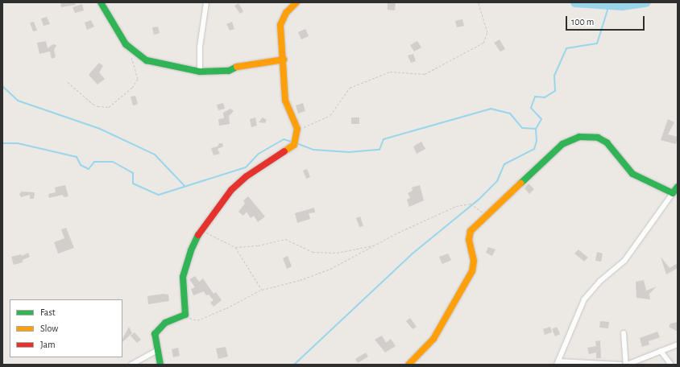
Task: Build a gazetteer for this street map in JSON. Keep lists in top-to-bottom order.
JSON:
{
  "legend": ["Fast", "Slow", "Jam"],
  "scale_bar": "100 m"
}
